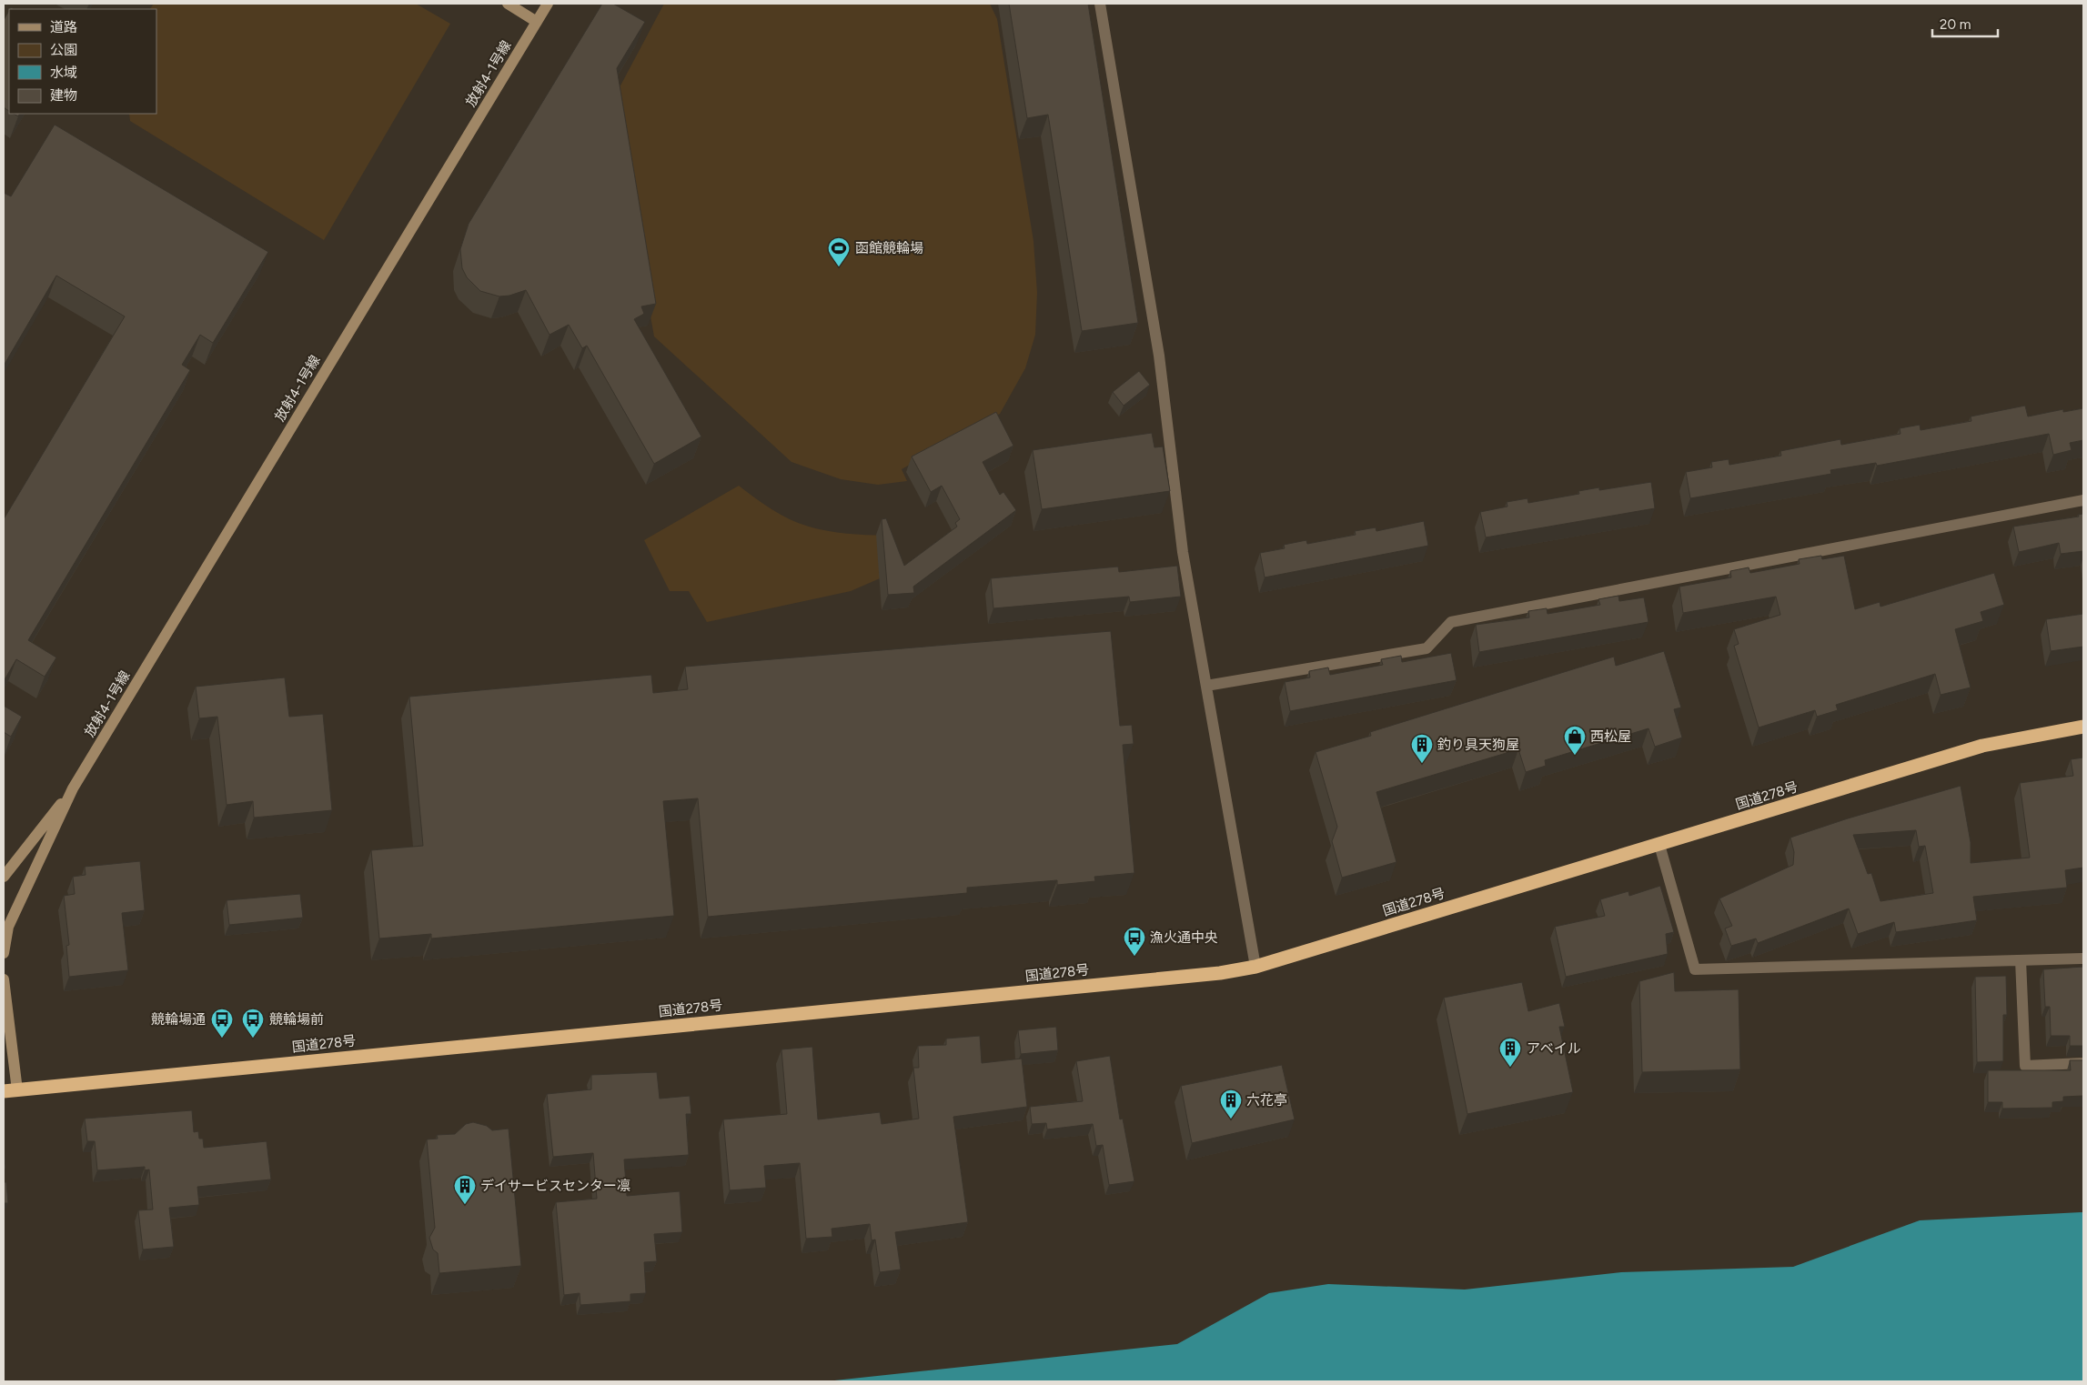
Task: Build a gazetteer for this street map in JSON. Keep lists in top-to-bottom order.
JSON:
{
  "streets": {
    "highway": ["国道278号"],
    "street": ["放射4-1号線"]
  },
  "places": {
    "sports": ["函館競輪場"],
    "shop": ["西松屋"],
    "building": [
      "釣り具天狗屋",
      "アベイル",
      "六花亭",
      "デイサービスセンター凛"
    ],
    "bus stop": ["漁火通中央", "競輪場通", "競輪場前"]
  },
  "legend": [
    "道路",
    "公園",
    "水域",
    "建物"
  ],
  "scale_bar": "20 m"
}
